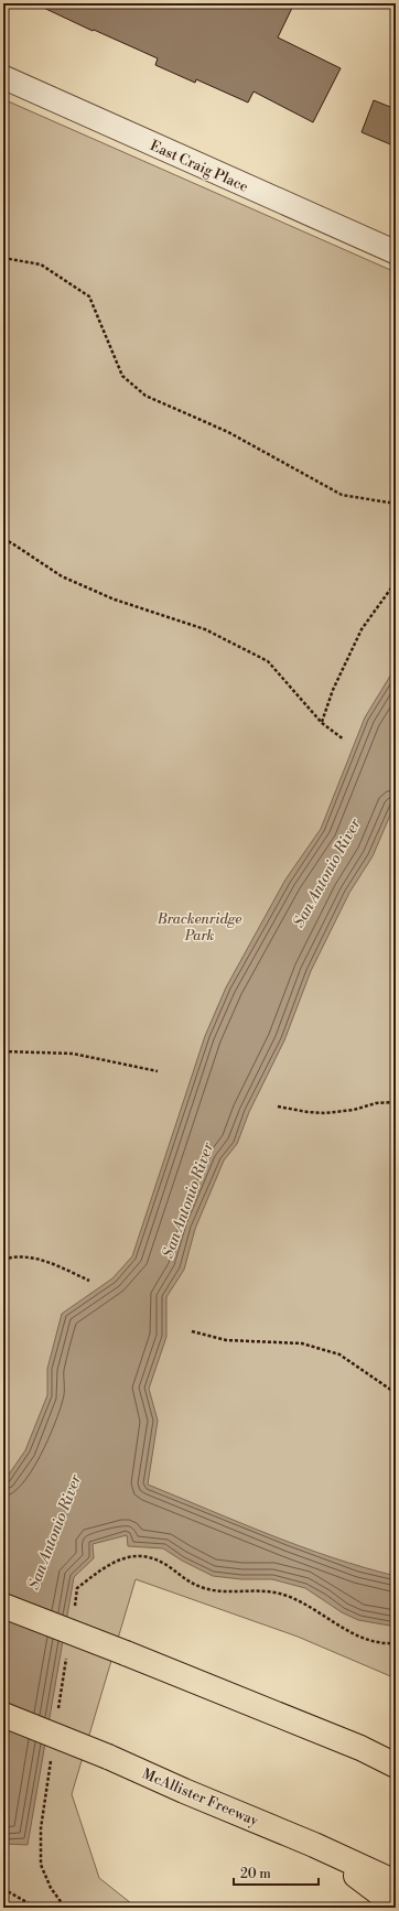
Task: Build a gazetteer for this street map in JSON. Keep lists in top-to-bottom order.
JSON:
{
  "streets": {
    "highway": ["McAllister Freeway"],
    "street": ["East Craig Place"]
  },
  "water": ["San Antonio River"],
  "parks": ["Brackenridge Park"],
  "scale_bar": "20 m"
}
